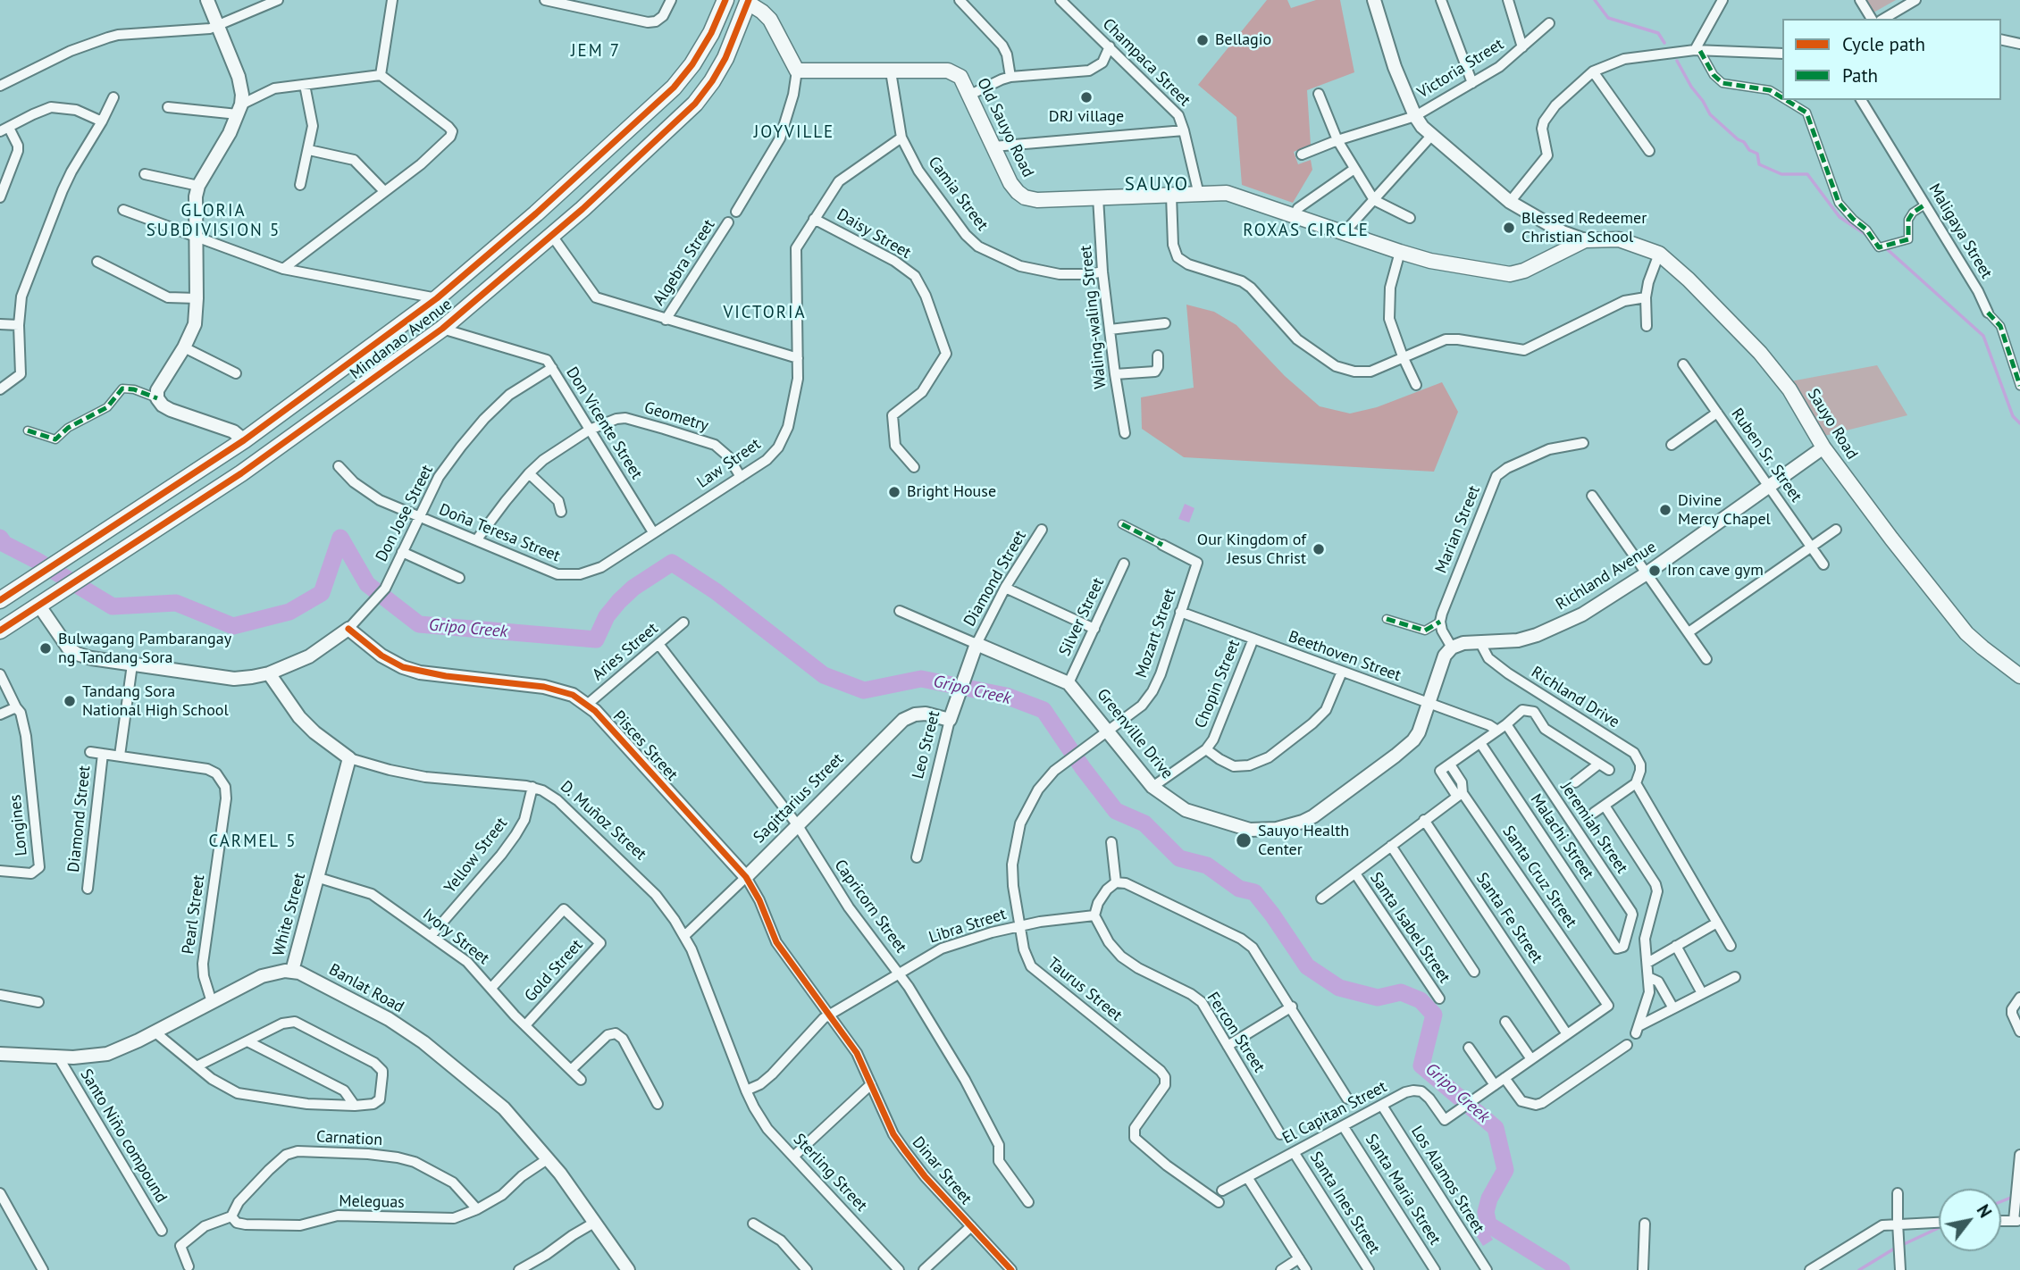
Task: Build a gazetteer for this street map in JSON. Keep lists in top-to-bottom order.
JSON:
{
  "streets": {
    "main road": ["Old Sauyo Road", "Mindanao Avenue", "Sauyo Road"],
    "street": [
      "Champaca Street",
      "Victoria Street",
      "Camia Street",
      "Maligaya Street",
      "Daisy Street",
      "Algebra Street",
      "Waling-waling Street",
      "Geometry",
      "Don Vicente Street",
      "Ruben Sr. Street",
      "Law Street",
      "Don Jose Street",
      "Marian Street",
      "Doña Teresa Street",
      "Richland Avenue",
      "Diamond Street",
      "Silver Street",
      "Mozart Street",
      "Aries Street",
      "Beethoven Street",
      "Chopin Street",
      "Richland Drive",
      "Greenville Drive",
      "Leo Street",
      "Pisces Street",
      "Sagittarius Street",
      "D. Muñoz Street",
      "Longines",
      "Jeremiah Street",
      "Malachi Street",
      "Yellow Street",
      "Santa Cruz Street",
      "Capricorn Street",
      "Pearl Street",
      "White Street",
      "Santa Fe Street",
      "Libra Street",
      "Santa Isabel Street",
      "Ivory Street",
      "Gold Street",
      "Banlat Road",
      "Taurus Street",
      "Fercon Street",
      "El Capitan Street",
      "Santo Niño compound",
      "Carnation",
      "Dinar Street",
      "Sterling Street",
      "Los Alamos Street",
      "Santa Maria Street",
      "Meleguas",
      "Santa Ines Street"
    ]
  },
  "crossings": [
    ["Champaca Street", "Old Sauyo Road"],
    ["Old Sauyo Road", "Camia Street"],
    ["Old Sauyo Road", "Waling-waling Street"],
    ["Old Sauyo Road", "Sauyo Road"],
    ["Camia Street", "Waling-waling Street"],
    ["Daisy Street", "Law Street"],
    ["Mindanao Avenue", "Don Vicente Street"],
    ["Geometry", "Don Vicente Street"],
    ["Geometry", "Law Street"],
    ["Geometry", "Doña Teresa Street"],
    ["Don Vicente Street", "Law Street"],
    ["Don Vicente Street", "Don Jose Street"],
    ["Don Vicente Street", "Doña Teresa Street"],
    ["Sauyo Road", "Richland Avenue"],
    ["Ruben Sr. Street", "Richland Avenue"],
    ["Law Street", "Doña Teresa Street"],
    ["Don Jose Street", "Doña Teresa Street"],
    ["Don Jose Street", "Pisces Street"],
    ["Richland Avenue", "Richland Drive"],
    ["Richland Avenue", "Greenville Drive"],
    ["Diamond Street", "Greenville Drive"],
    ["Diamond Street", "Leo Street"],
    ["Diamond Street", "Pearl Street"],
    ["Silver Street", "Greenville Drive"],
    ["Mozart Street", "Beethoven Street"],
    ["Mozart Street", "Greenville Drive"],
    ["Mozart Street", "Taurus Street"],
    ["Aries Street", "Pisces Street"],
    ["Aries Street", "Capricorn Street"],
    ["Beethoven Street", "Chopin Street"],
    ["Beethoven Street", "Greenville Drive"],
    ["Beethoven Street", "Jeremiah Street"],
    ["Chopin Street", "Greenville Drive"],
    ["Greenville Drive", "Leo Street"],
    ["Greenville Drive", "Taurus Street"],
    ["Leo Street", "Sagittarius Street"],
    ["Pisces Street", "Sagittarius Street"],
    ["Pisces Street", "Libra Street"],
    ["Pisces Street", "Dinar Street"],
    ["Sagittarius Street", "D. Muñoz Street"],
    ["Sagittarius Street", "Capricorn Street"],
    ["D. Muñoz Street", "Yellow Street"],
    ["D. Muñoz Street", "White Street"],
    ["D. Muñoz Street", "Libra Street"],
    ["D. Muñoz Street", "Sterling Street"],
    ["Jeremiah Street", "Malachi Street"],
    ["Yellow Street", "Ivory Street"],
    ["Santa Cruz Street", "El Capitan Street"],
    ["Capricorn Street", "Libra Street"],
    ["White Street", "Ivory Street"],
    ["White Street", "Banlat Road"],
    ["Santa Fe Street", "El Capitan Street"],
    ["Libra Street", "Taurus Street"],
    ["Libra Street", "Fercon Street"],
    ["Libra Street", "Dinar Street"],
    ["Libra Street", "Sterling Street"],
    ["Ivory Street", "Gold Street"],
    ["Banlat Road", "Meleguas"],
    ["El Capitan Street", "Los Alamos Street"],
    ["El Capitan Street", "Santa Maria Street"],
    ["El Capitan Street", "Santa Ines Street"],
    ["Carnation", "Meleguas"]
  ],
  "districts": [
    "JEM 7",
    "JOYVILLE",
    "SAUYO",
    "GLORIA SUBDIVISION 5",
    "ROXAS CIRCLE",
    "VICTORIA",
    "CARMEL 5"
  ],
  "water": ["Gripo Creek"],
  "places": [
    "Bellagio",
    "DRJ village",
    "Blessed Redeemer Christian School",
    "Bright House",
    "Divine Mercy Chapel",
    "Our Kingdom of Jesus Christ",
    "Iron cave gym",
    "Bulwagang Pambarangay ng Tandang Sora",
    "Tandang Sora National High School",
    "Sauyo Health Center"
  ],
  "legend": ["Cycle path", "Path"],
  "north": "top right"
}
